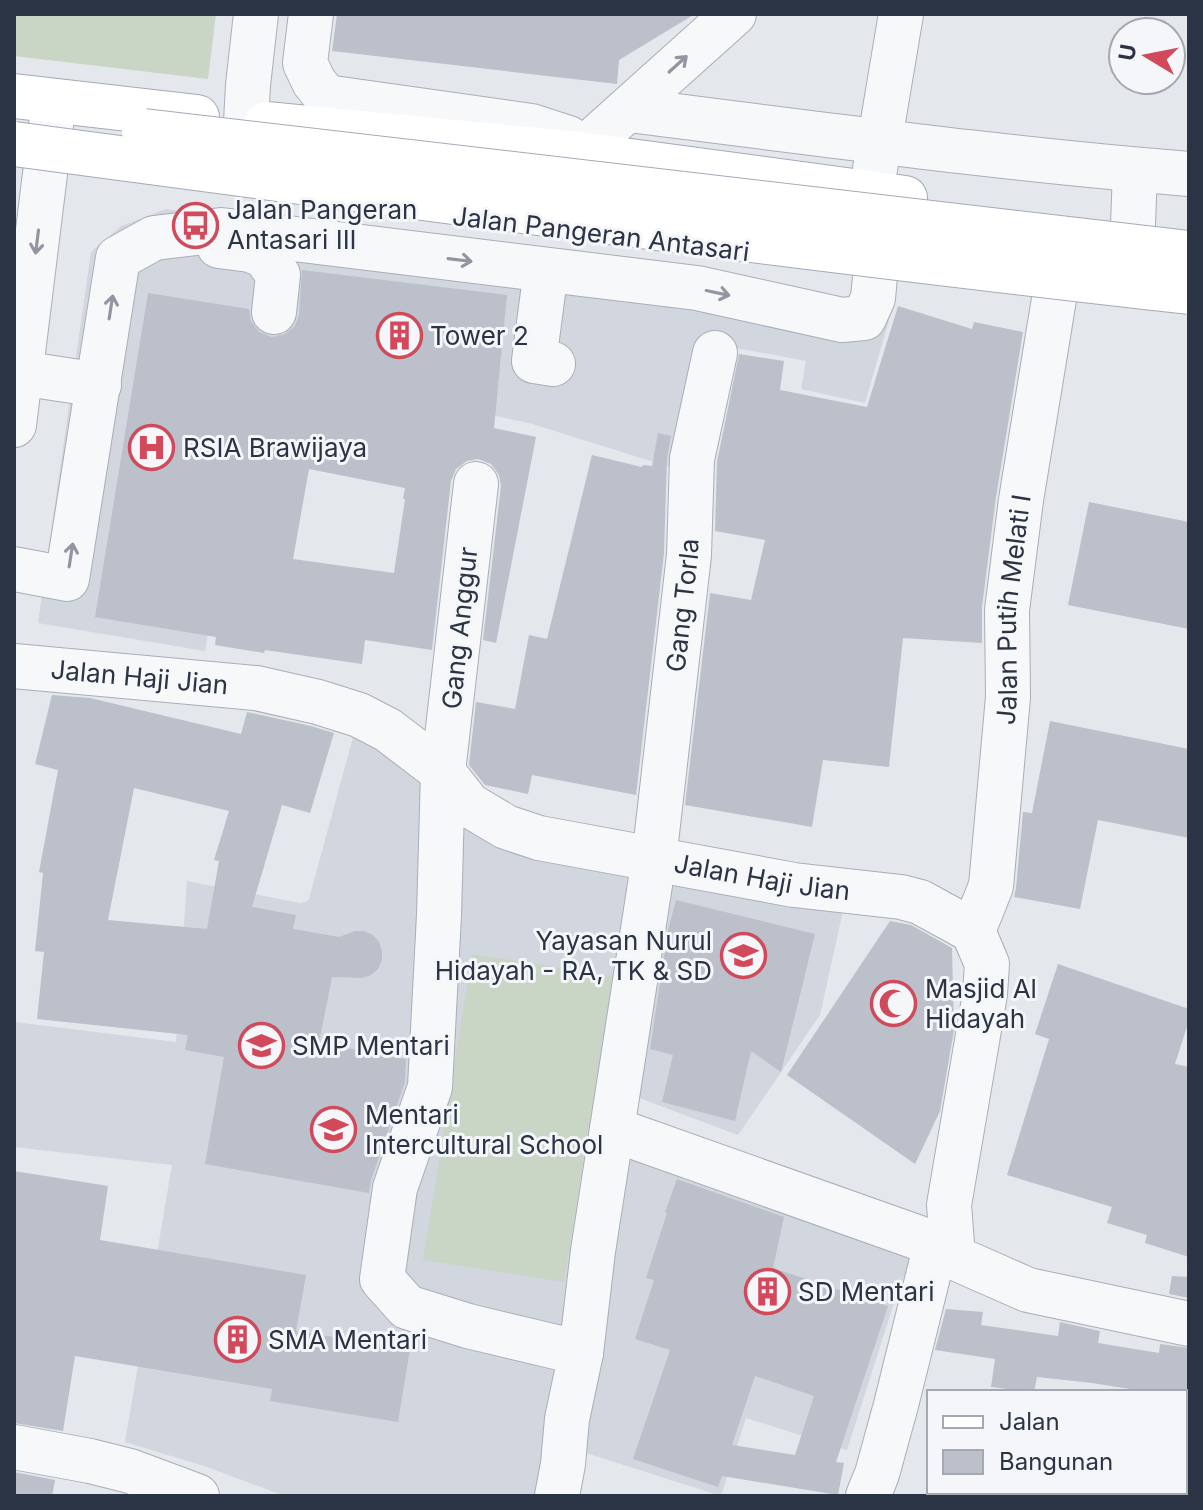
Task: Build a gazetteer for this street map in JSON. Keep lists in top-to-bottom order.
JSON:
{
  "streets": {
    "main road": ["Jalan Pangeran Antasari"],
    "street": [
      "Gang Torla",
      "Jalan Putih Melati I",
      "Gang Anggur",
      "Jalan Haji Jian"
    ]
  },
  "crossings": [
    ["Jalan Pangeran Antasari", "Jalan Putih Melati I"],
    ["Gang Torla", "Gang Anggur"],
    ["Gang Torla", "Jalan Haji Jian"],
    ["Jalan Putih Melati I", "Jalan Haji Jian"],
    ["Gang Anggur", "Jalan Haji Jian"]
  ],
  "places": {
    "bus stop": ["Jalan Pangeran Antasari III"],
    "building": ["Tower 2", "SD Mentari", "SMA Mentari"],
    "hospital": ["RSIA Brawijaya"],
    "school or university": ["Yayasan Nurul Hidayah - RA, TK & SD", "SMP Mentari", "Mentari Intercultural School"],
    "mosque": ["Masjid Al Hidayah"]
  },
  "legend": ["Jalan", "Bangunan"],
  "north": "left"
}
